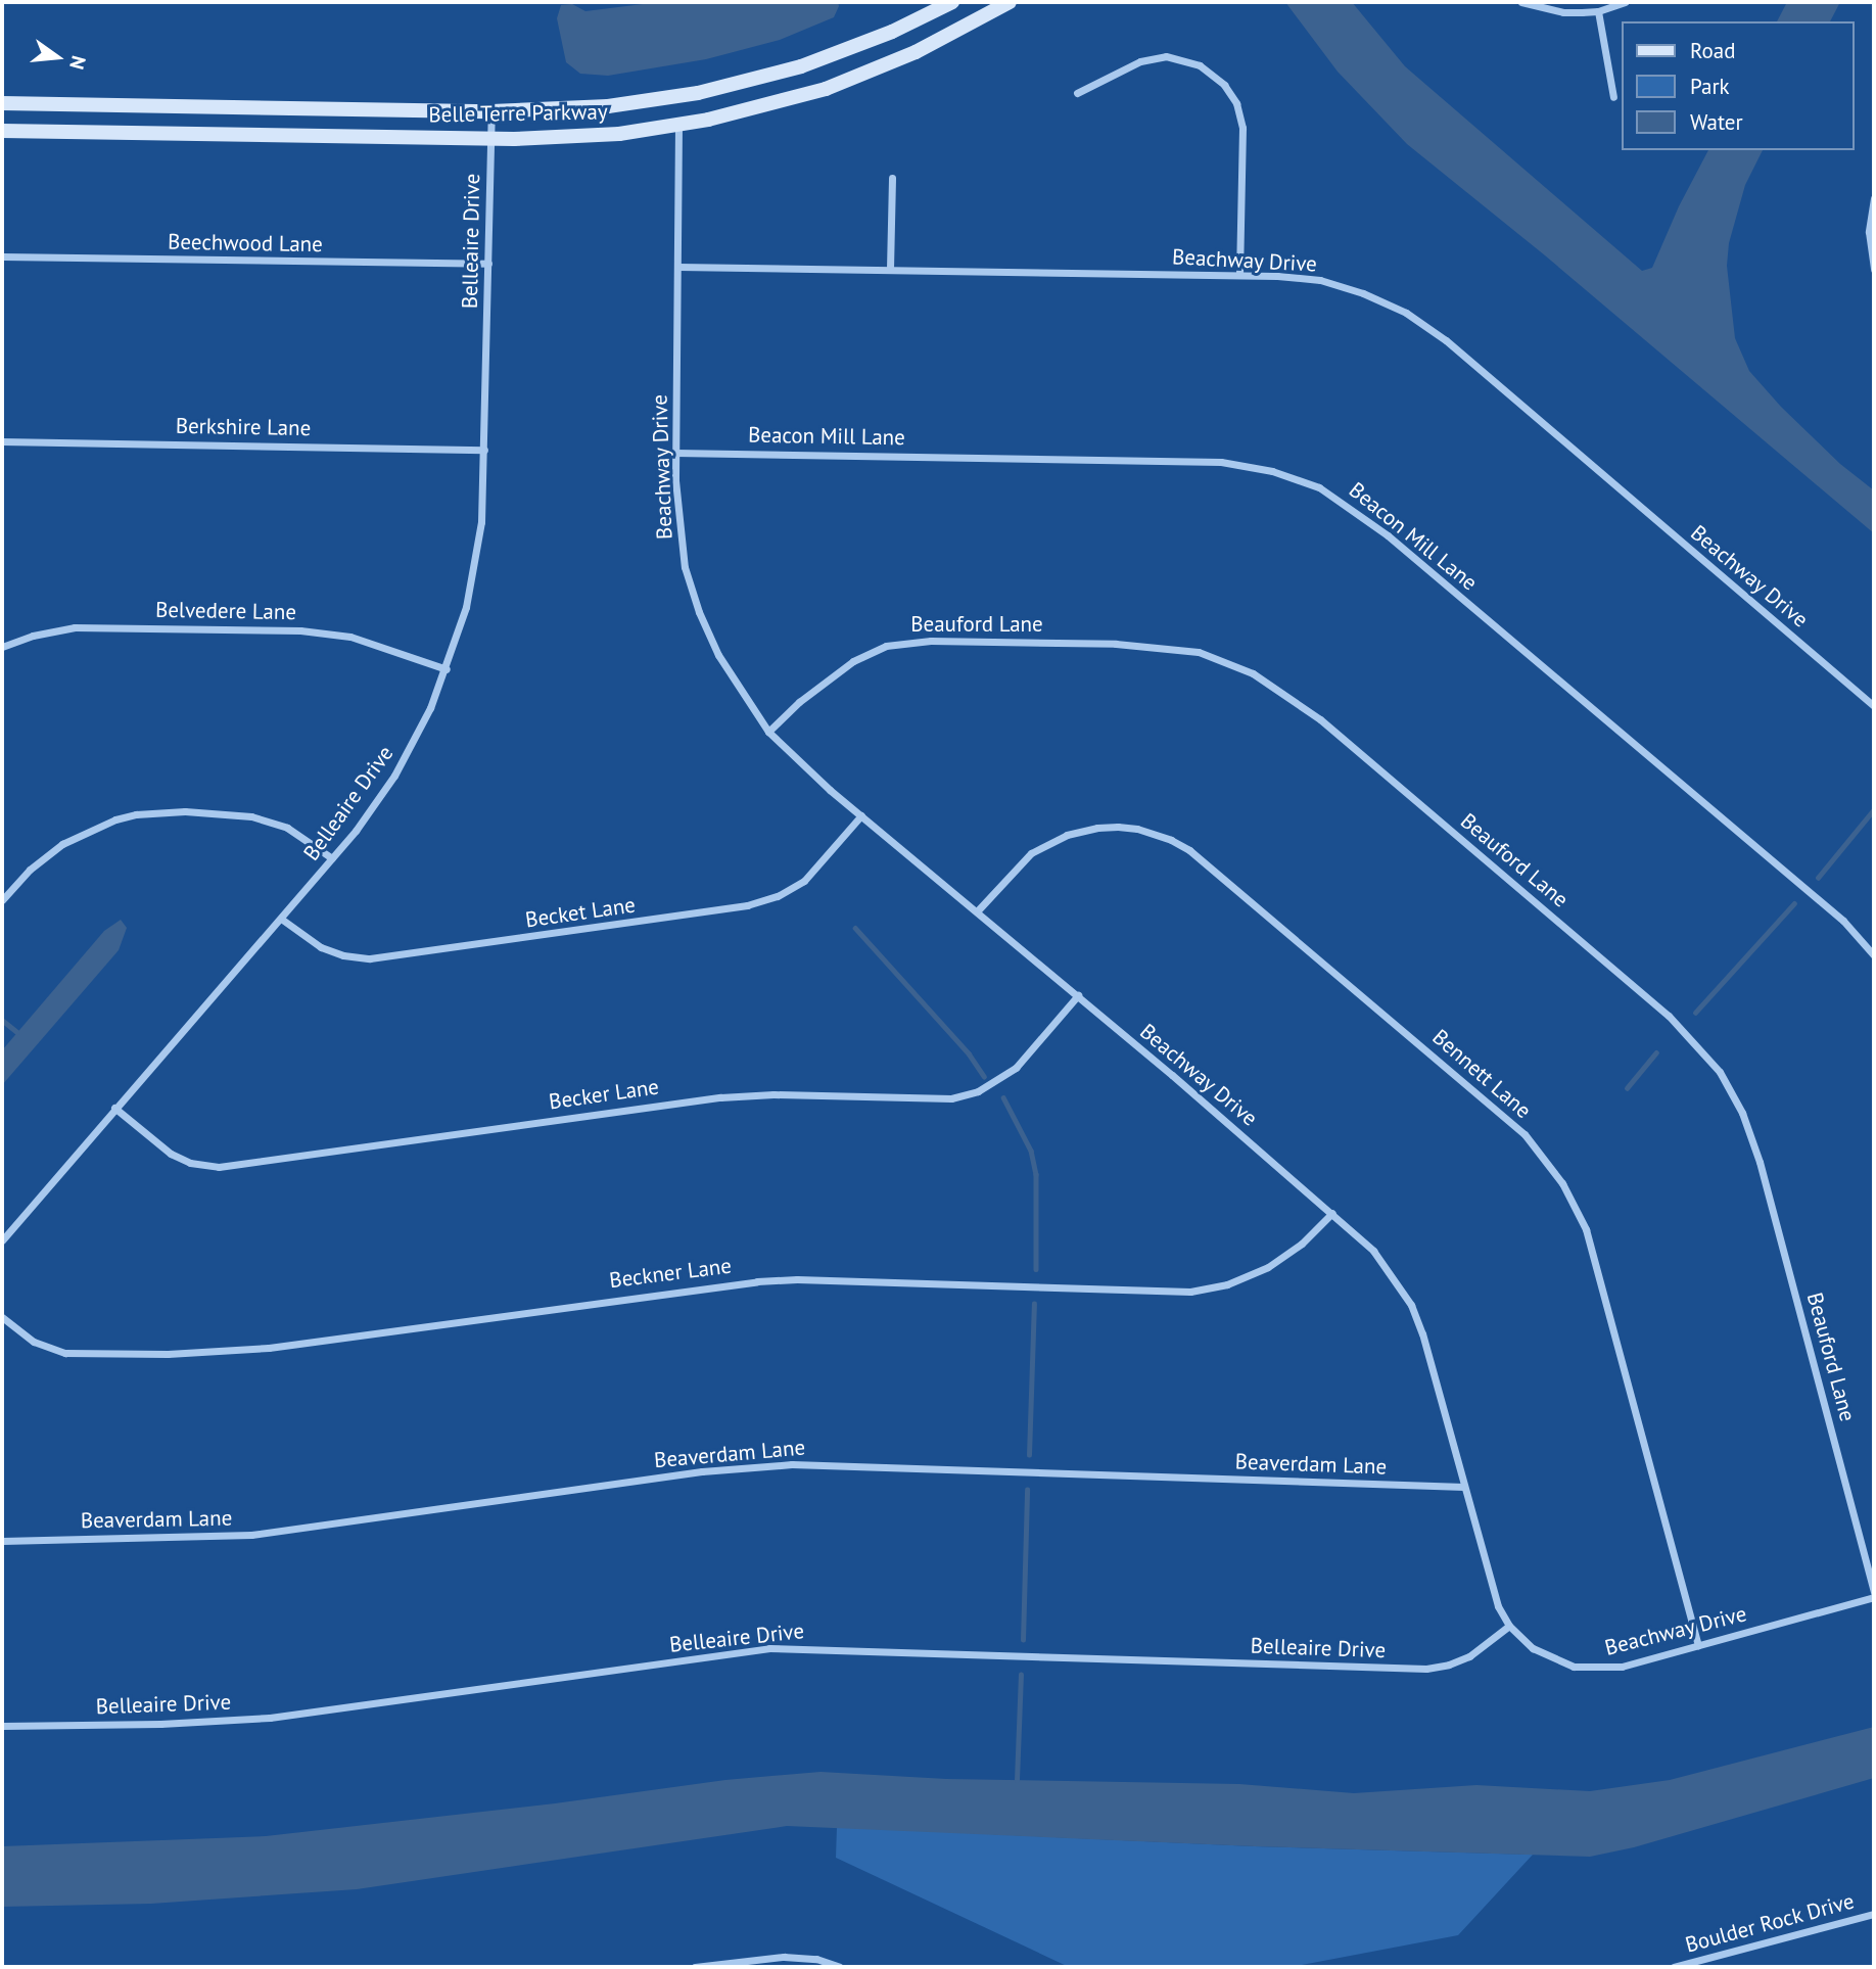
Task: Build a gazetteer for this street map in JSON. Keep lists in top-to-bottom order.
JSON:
{
  "streets": {
    "main road": ["Belle Terre Parkway"],
    "street": [
      "Belleaire Drive",
      "Beechwood Lane",
      "Beachway Drive",
      "Berkshire Lane",
      "Beacon Mill Lane",
      "Belvedere Lane",
      "Beauford Lane",
      "Becket Lane",
      "Bennett Lane",
      "Becker Lane",
      "Beckner Lane",
      "Beaverdam Lane",
      "Boulder Rock Drive"
    ]
  },
  "crossings": [
    ["Belle Terre Parkway", "Belleaire Drive"],
    ["Belle Terre Parkway", "Beachway Drive"],
    ["Belleaire Drive", "Beechwood Lane"],
    ["Belleaire Drive", "Beachway Drive"],
    ["Belleaire Drive", "Berkshire Lane"],
    ["Belleaire Drive", "Belvedere Lane"],
    ["Belleaire Drive", "Becket Lane"],
    ["Belleaire Drive", "Becker Lane"],
    ["Beachway Drive", "Beacon Mill Lane"],
    ["Beachway Drive", "Beauford Lane"],
    ["Beachway Drive", "Becket Lane"],
    ["Beachway Drive", "Bennett Lane"],
    ["Beachway Drive", "Becker Lane"],
    ["Beachway Drive", "Beckner Lane"],
    ["Beachway Drive", "Beaverdam Lane"]
  ],
  "legend": ["Road", "Park", "Water"],
  "north": "right"
}
